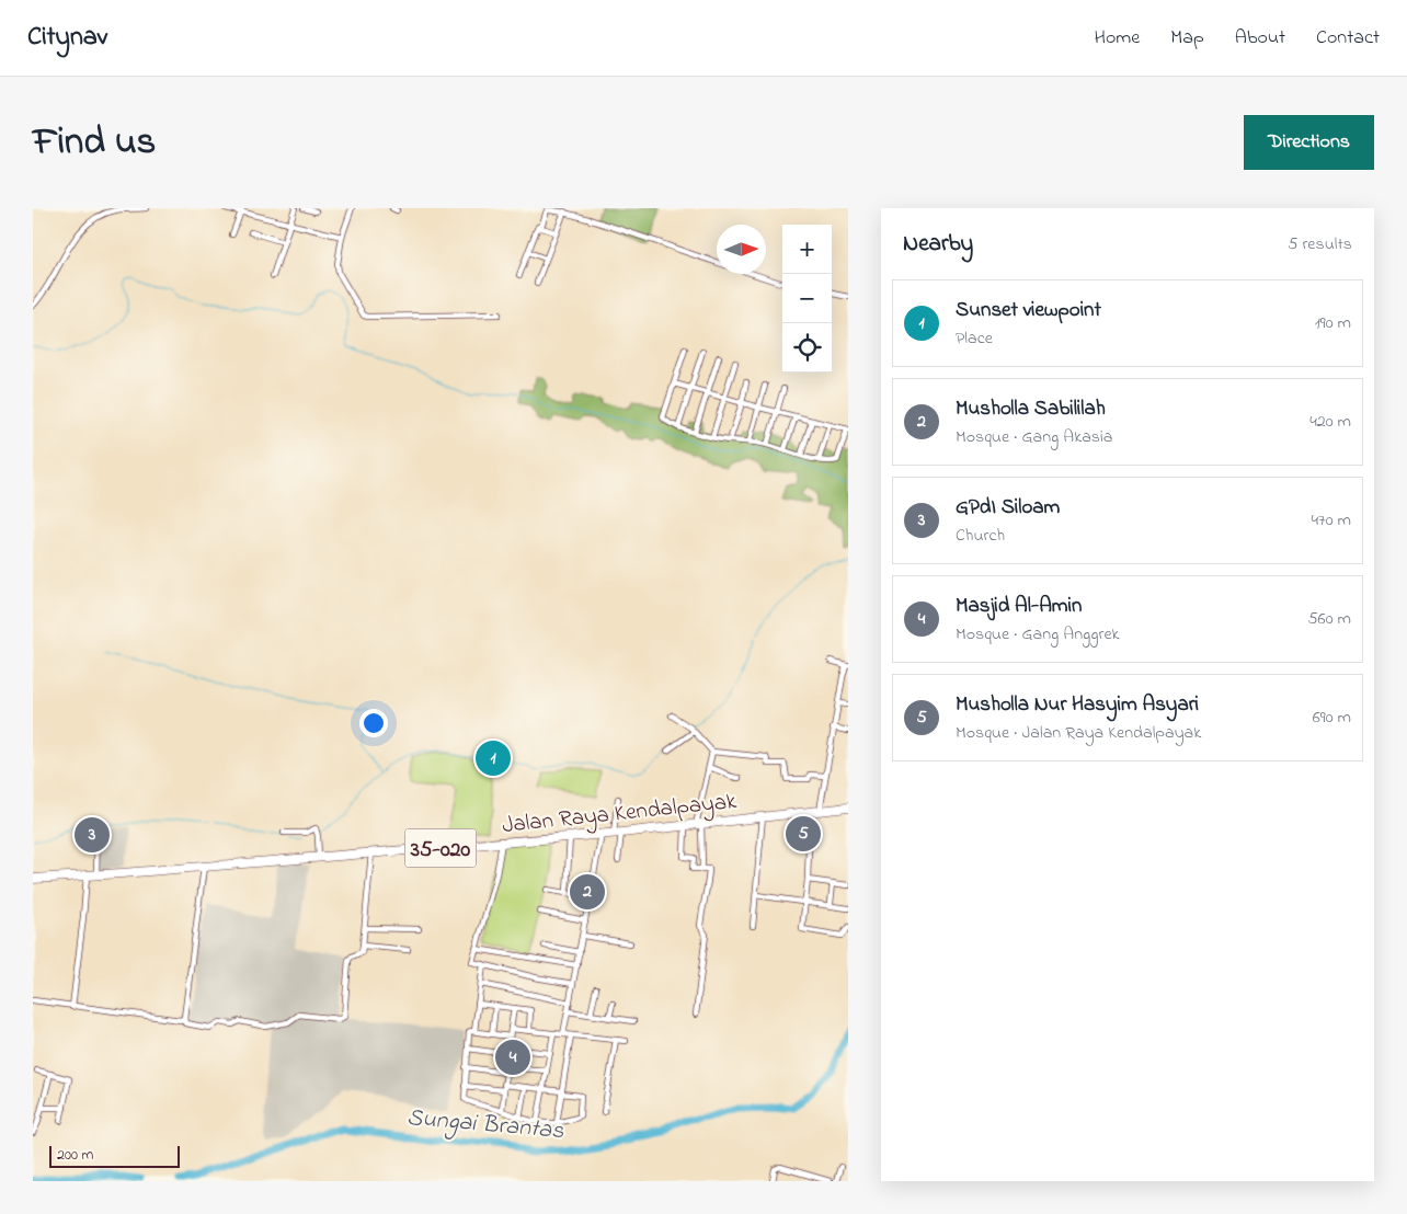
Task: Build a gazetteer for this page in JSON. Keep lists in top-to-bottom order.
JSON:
{
  "streets": {
    "main road": ["Jalan Raya Kendalpayak", "35-020"]
  },
  "water": ["Sungai Brantas"],
  "scale_bar": "200 m",
  "north": "right",
  "page": {
    "header": "Citynav",
    "nav": [
      "Home",
      "Map",
      "About",
      "Contact"
    ],
    "title": "Find us",
    "buttons": "Directions",
    "heading": ["Nearby", "5 results"],
    "map_buttons": ["+", "−"],
    "list": [
      {
        "mark": "1",
        "name": "Sunset viewpoint",
        "note": "Place",
        "value": "190 m"
      },
      {
        "mark": "2",
        "name": "Musholla Sabililah",
        "note": "Mosque · Gang Akasia",
        "value": "420 m"
      },
      {
        "mark": "3",
        "name": "GPdI Siloam",
        "note": "Church",
        "value": "470 m"
      },
      {
        "mark": "4",
        "name": "Masjid Al-Amin",
        "note": "Mosque · Gang Anggrek",
        "value": "560 m"
      },
      {
        "mark": "5",
        "name": "Musholla Nur Hasyim Asyari",
        "note": "Mosque · Jalan Raya Kendalpayak",
        "value": "690 m"
      }
    ],
    "pins": [
      "1",
      "5",
      "3",
      "2",
      "4"
    ],
    "scale": "200 m"
  }
}
